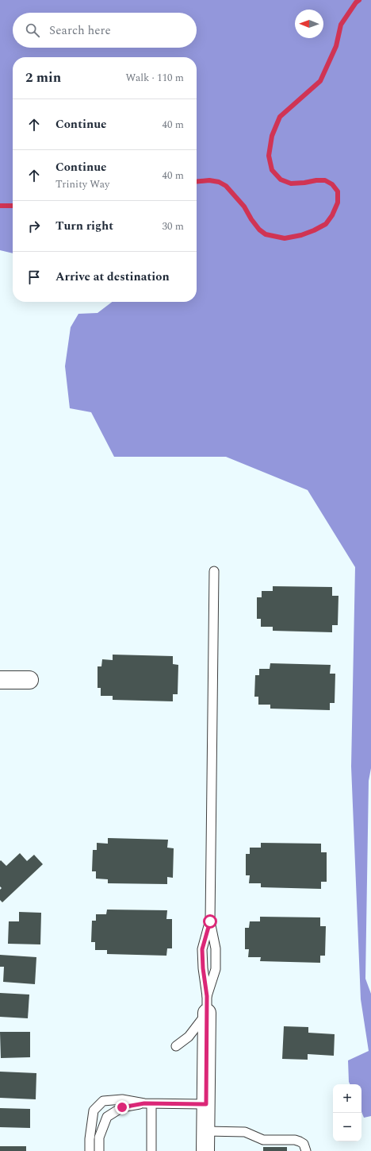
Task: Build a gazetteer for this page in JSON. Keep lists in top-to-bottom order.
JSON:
{
  "north": "left",
  "page": {
    "search": "Search here",
    "heading": ["2 min", "Walk · 110 m"],
    "list": [
      ["Continue", "40 m"],
      ["Continue", "Trinity Way", "40 m"],
      ["Turn right", "30 m"],
      "Arrive at destination"
    ],
    "map_buttons": ["+", "−"]
  }
}
